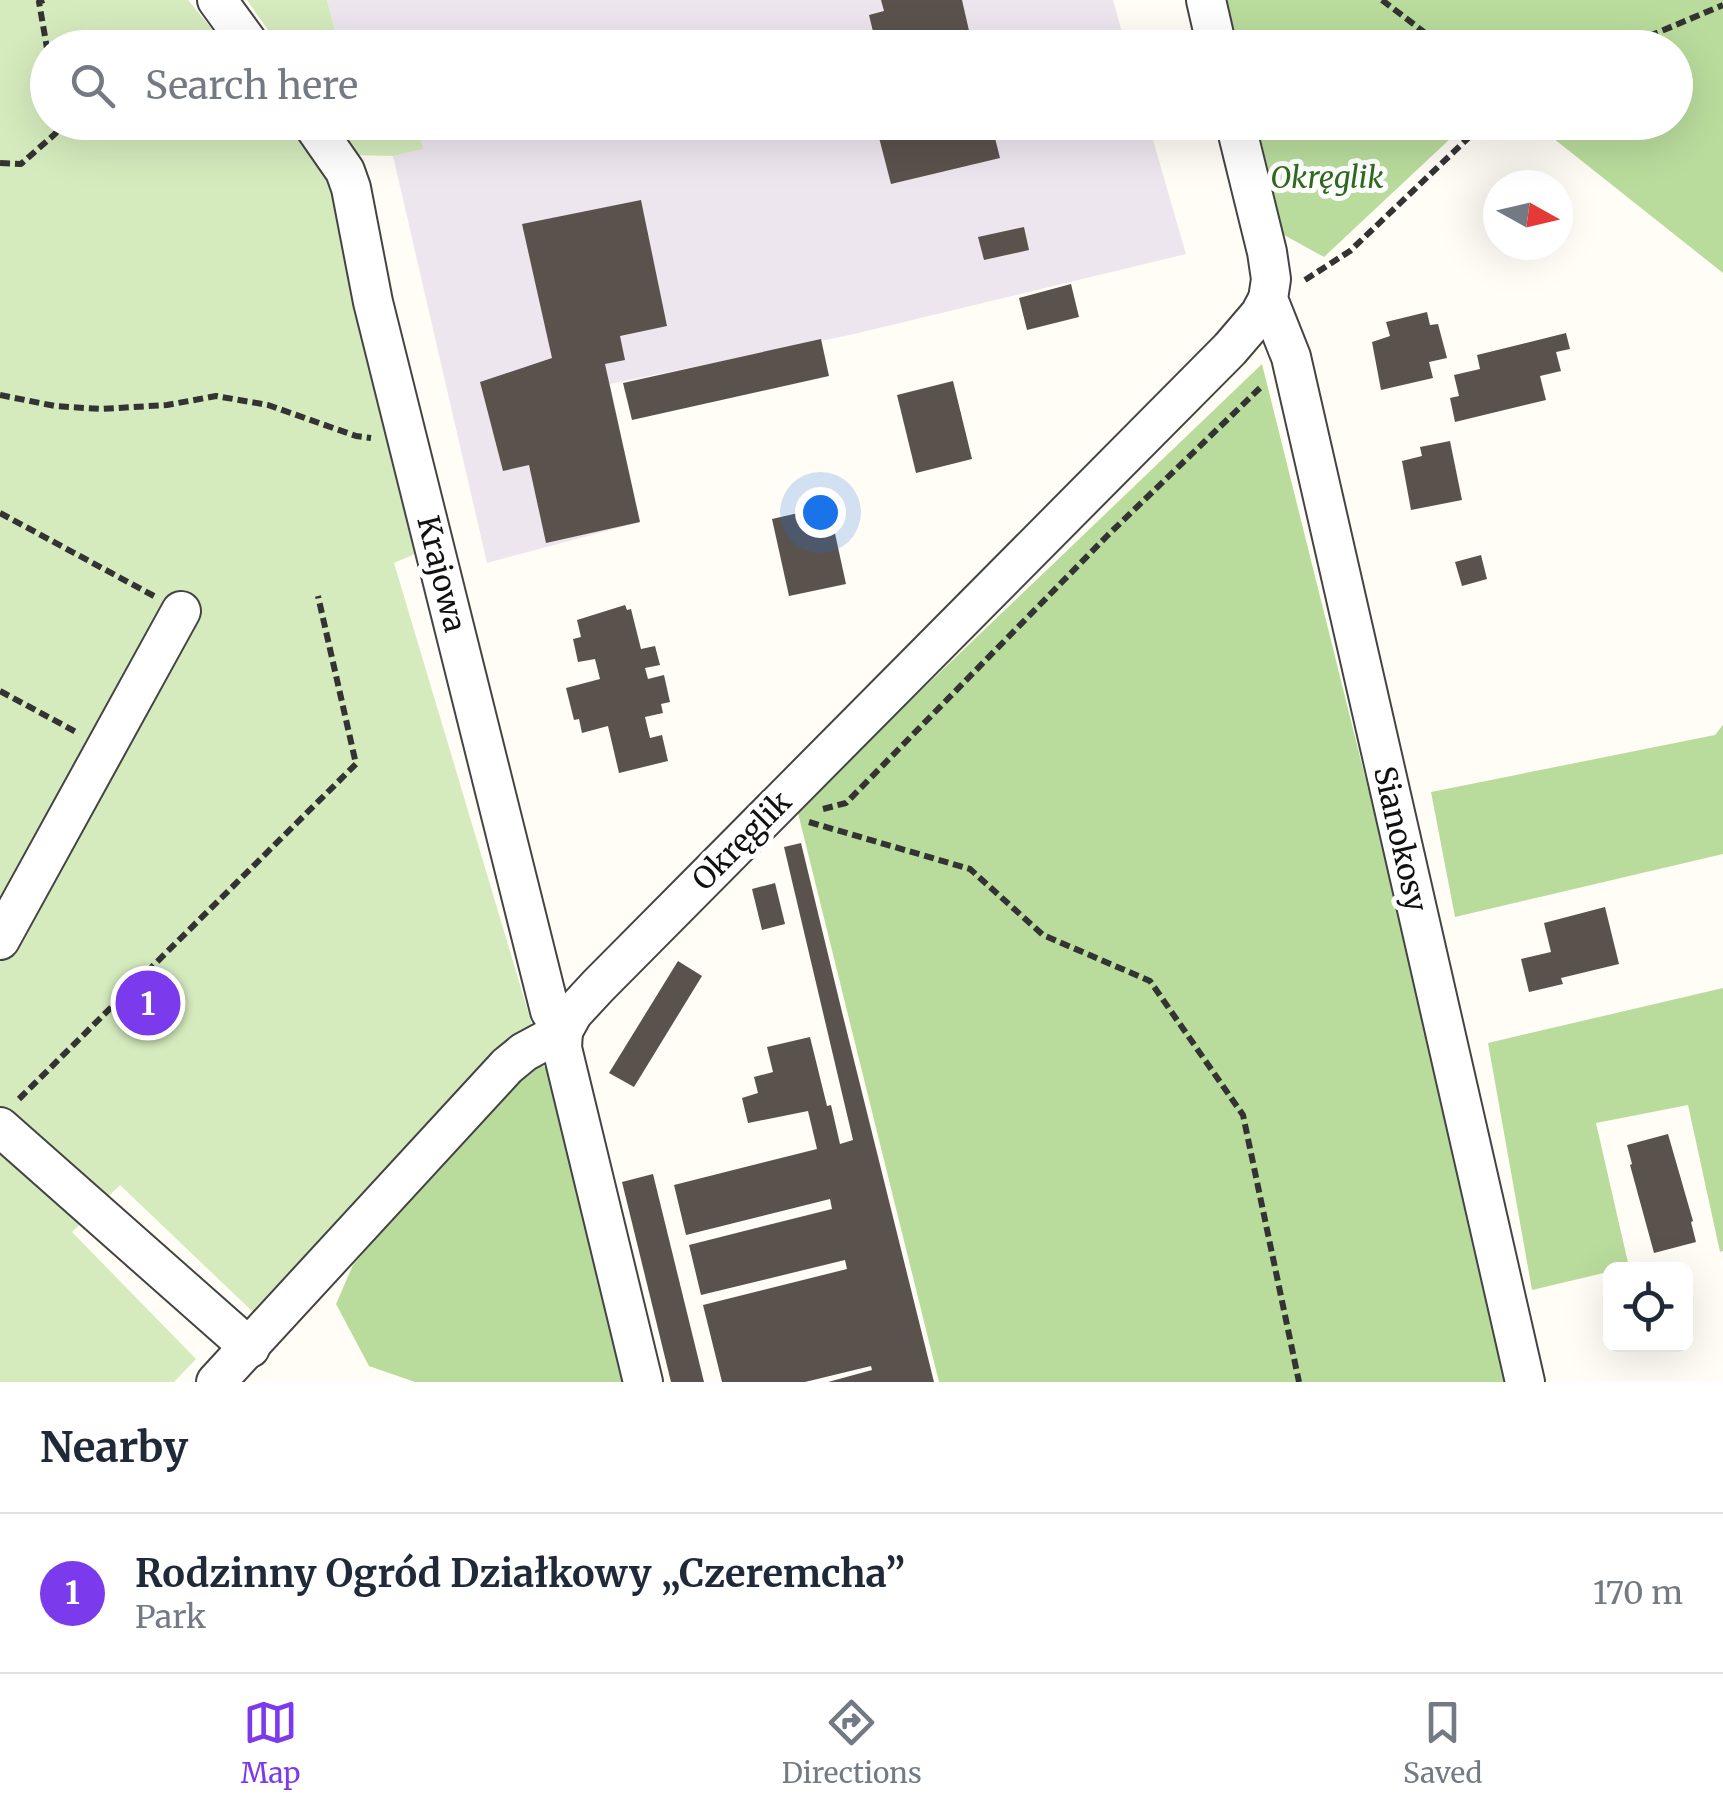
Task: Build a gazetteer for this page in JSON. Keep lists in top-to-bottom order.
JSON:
{
  "streets": {
    "street": ["Krajowa", "Sianokosy", "Okręglik"]
  },
  "crossings": [
    ["Krajowa", "Okręglik"],
    ["Sianokosy", "Okręglik"]
  ],
  "parks": ["Okręglik"],
  "north": "right",
  "page": {
    "search": "Search here",
    "pins": "1",
    "heading": "Nearby",
    "list": [
      {
        "mark": "1",
        "name": "Rodzinny Ogród Działkowy „Czeremcha”",
        "note": "Park",
        "value": "170 m"
      }
    ],
    "nav": ["Map", "Directions", "Saved"]
  }
}
